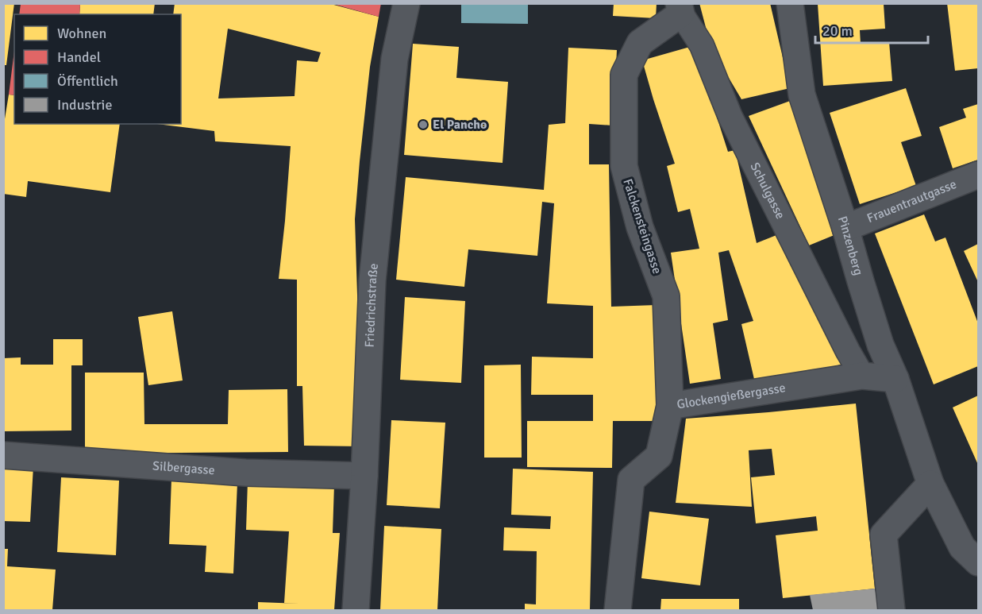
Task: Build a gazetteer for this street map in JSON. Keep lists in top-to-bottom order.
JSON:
{
  "streets": {
    "street": [
      "Schulgasse",
      "Frauentrautgasse",
      "Falckensteingasse",
      "Pinzenberg",
      "Friedrichstraße",
      "Glockengießergasse",
      "Silbergasse"
    ]
  },
  "crossings": [
    ["Schulgasse", "Falckensteingasse"],
    ["Schulgasse", "Glockengießergasse"],
    ["Frauentrautgasse", "Pinzenberg"],
    ["Falckensteingasse", "Glockengießergasse"],
    ["Pinzenberg", "Glockengießergasse"],
    ["Friedrichstraße", "Silbergasse"]
  ],
  "places": ["El Pancho"],
  "legend": [
    "Wohnen",
    "Handel",
    "Öffentlich",
    "Industrie"
  ],
  "scale_bar": "20 m"
}
